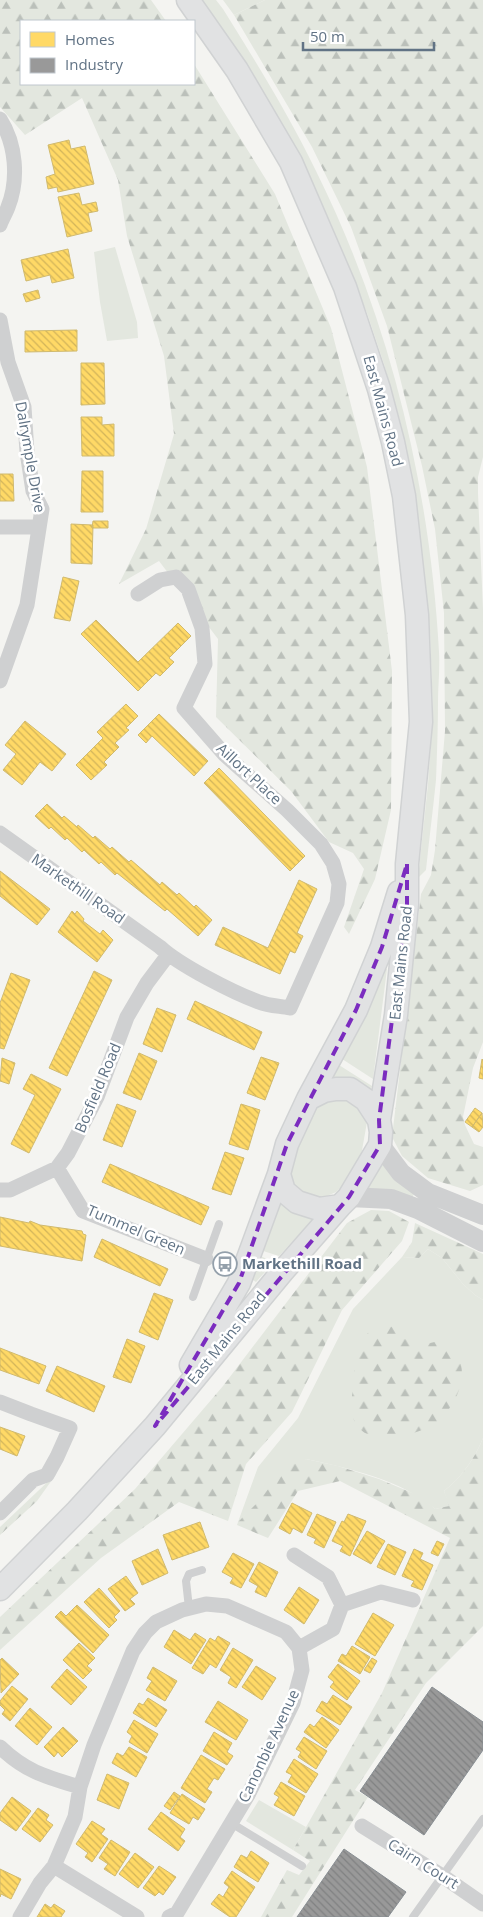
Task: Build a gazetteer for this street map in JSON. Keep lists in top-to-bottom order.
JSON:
{
  "streets": {
    "main road": ["East Mains Road"],
    "street": [
      "Dalrymple Drive",
      "Aillort Place",
      "Markethill Road",
      "Bosfield Road",
      "Tummel Green",
      "Canonbie Avenue",
      "Cairn Court"
    ]
  },
  "crossings": [
    ["Aillort Place", "Markethill Road"],
    ["Markethill Road", "Bosfield Road"],
    ["Bosfield Road", "Tummel Green"]
  ],
  "places": {
    "bus stop": ["Markethill Road"]
  },
  "legend": ["Homes", "Industry"],
  "scale_bar": "50 m"
}
